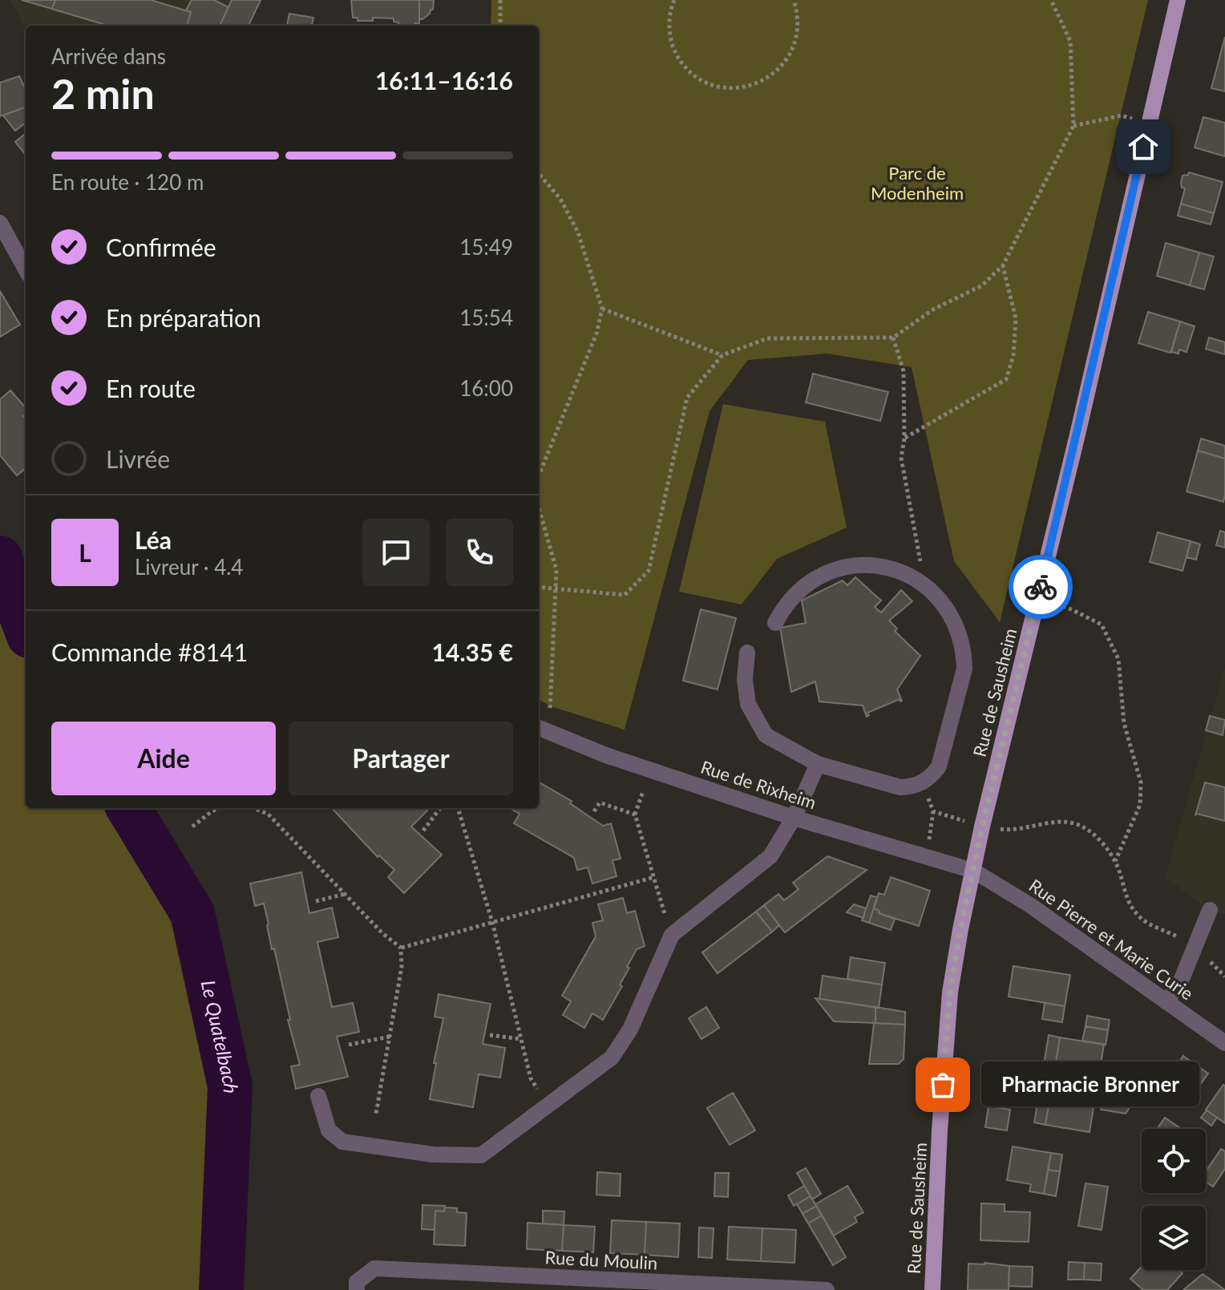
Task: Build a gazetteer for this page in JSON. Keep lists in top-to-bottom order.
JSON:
{
  "streets": {
    "main road": ["Rue de Sausheim"],
    "street": ["Rue de Rixheim", "Rue Pierre et Marie Curie", "Rue du Moulin"]
  },
  "crossings": [
    ["Rue de Sausheim", "Rue de Rixheim"],
    ["Rue de Sausheim", "Rue Pierre et Marie Curie"],
    ["Rue de Rixheim", "Rue Pierre et Marie Curie"]
  ],
  "water": ["Le Quatelbach"],
  "parks": ["Parc de Modenheim"],
  "places": ["Pharmacie Bronner"],
  "page": {
    "heading": ["2 min", "Arrivée dans", "16:11–16:16"],
    "panel": [
      "Léa",
      "Livreur · 4.4",
      "Commande #8141",
      "14.35 €"
    ],
    "bar": "En route · 120 m",
    "list": [
      ["Confirmée", "15:49"],
      ["En préparation", "15:54"],
      ["En route", "16:00"],
      "Livrée"
    ],
    "round": "L",
    "buttons": ["Aide", "Partager"],
    "bubble": "Pharmacie Bronner"
  }
}
